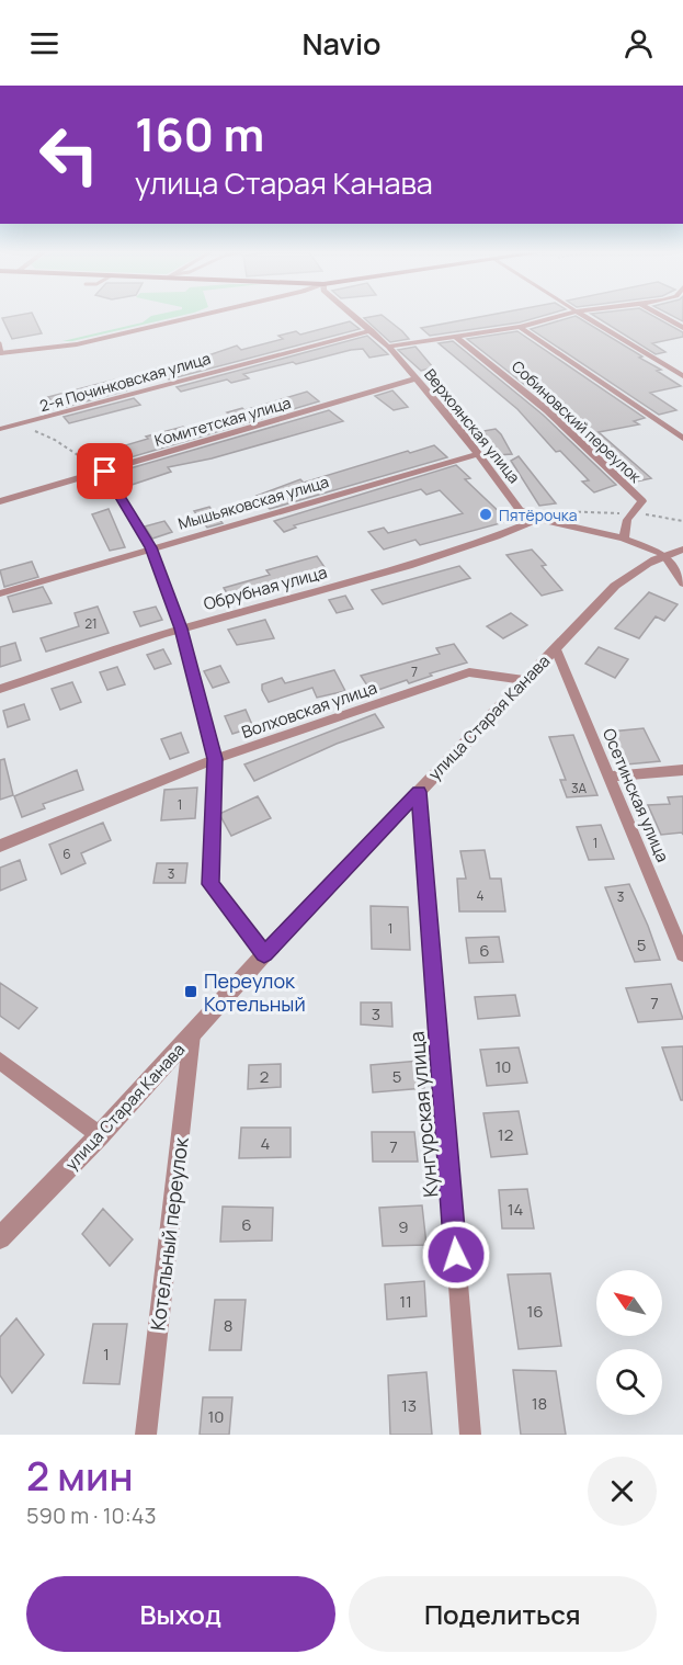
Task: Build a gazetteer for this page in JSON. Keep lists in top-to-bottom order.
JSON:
{
  "streets": {
    "street": [
      "2-я Починковская улица",
      "Комитетская улица",
      "Собиновский переулок",
      "Верхоянская улица",
      "Мышьяковская улица",
      "Обрубная улица",
      "Волховская улица",
      "улица Старая Канава",
      "Осетинская улица",
      "Кунгурская улица",
      "Котельный переулок"
    ]
  },
  "crossings": [
    ["2-я Починковская улица", "Верхоянская улица"],
    ["Комитетская улица", "Верхоянская улица"],
    ["Собиновский переулок", "Верхоянская улица"],
    ["Верхоянская улица", "Мышьяковская улица"],
    ["Верхоянская улица", "Обрубная улица"],
    ["Верхоянская улица", "улица Старая Канава"],
    ["Волховская улица", "улица Старая Канава"],
    ["улица Старая Канава", "Осетинская улица"],
    ["улица Старая Канава", "Кунгурская улица"],
    ["улица Старая Канава", "Котельный переулок"]
  ],
  "places": {
    "other": ["Пятёрочка"],
    "transit": ["Переулок Котельный"]
  },
  "house_numbers": [
    "21",
    "7",
    "3А",
    "1",
    "1",
    "6",
    "3",
    "4",
    "3",
    "1",
    "5",
    "6",
    "7",
    "3",
    "10",
    "2",
    "5",
    "12",
    "4",
    "7",
    "14",
    "6",
    "9",
    "11",
    "16",
    "8",
    "1",
    "18",
    "13",
    "10"
  ],
  "north": "top left",
  "page": {
    "header": "Navio",
    "turn": ["160 m", "улица Старая Канава"],
    "heading": ["2 мин", "590 m · 10:43"],
    "buttons": ["Выход", "Поделиться"]
  }
}
